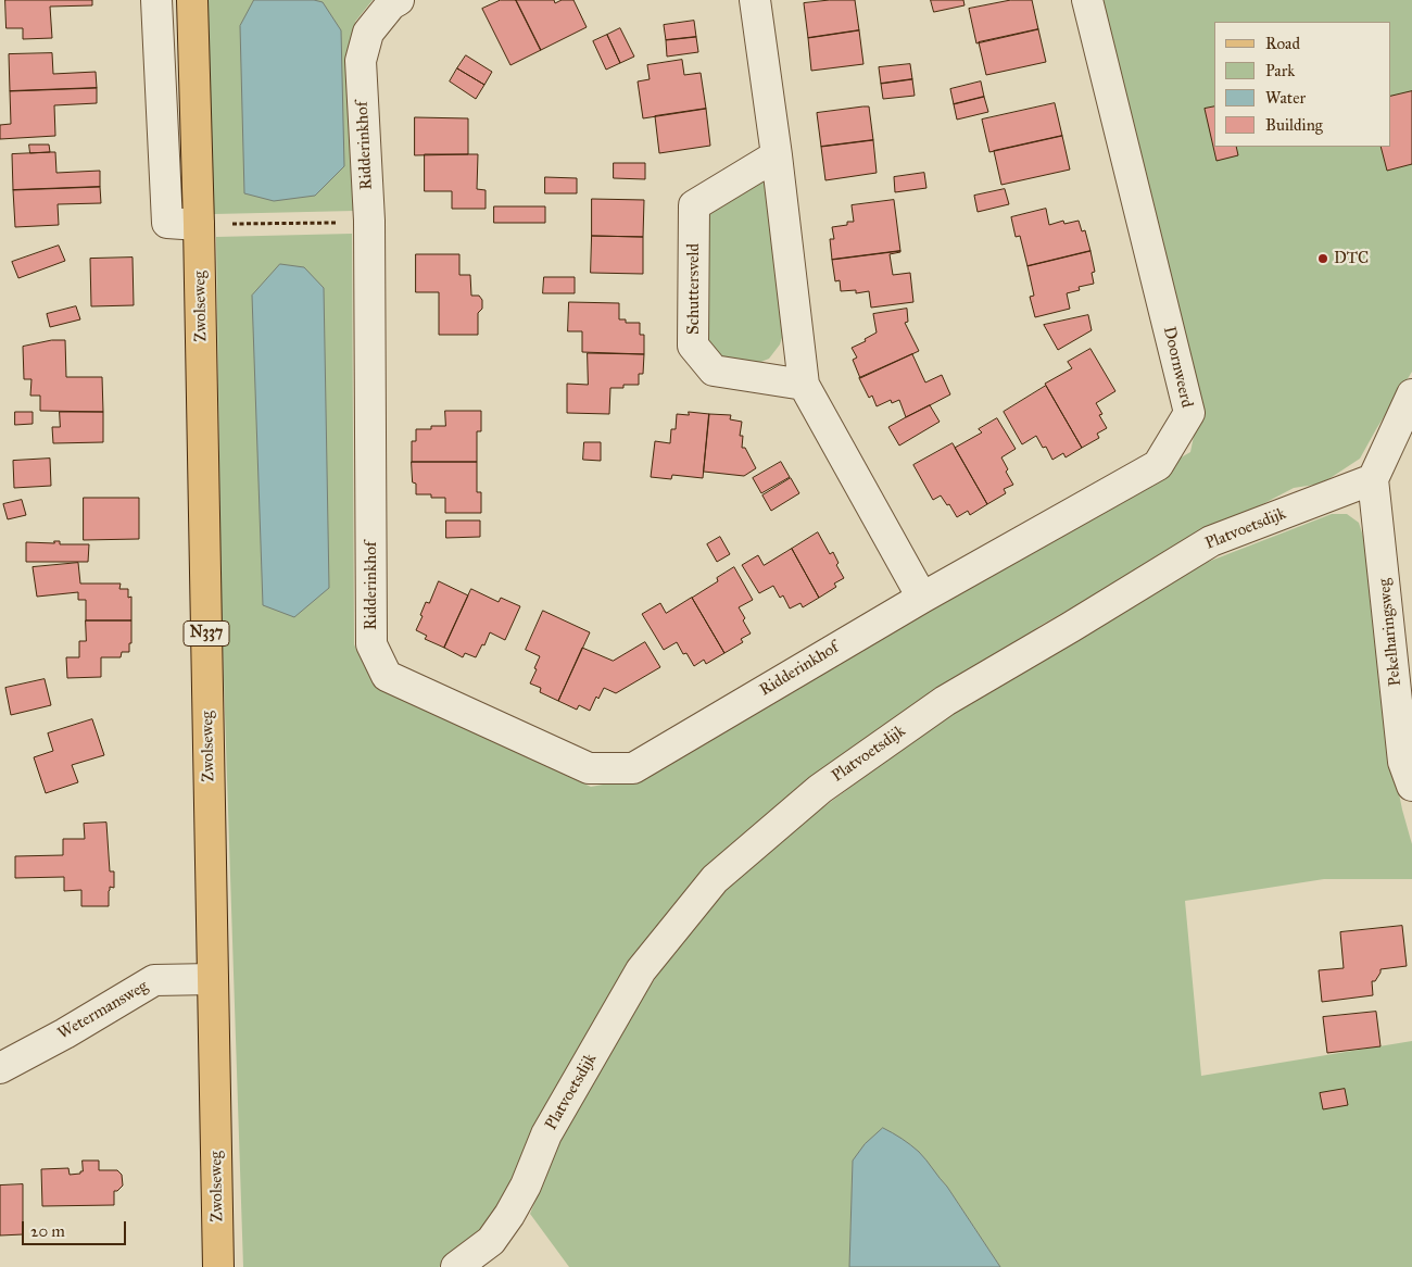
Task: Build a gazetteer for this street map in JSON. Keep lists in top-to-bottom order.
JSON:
{
  "streets": {
    "main road": ["Zwolseweg", "N337"],
    "street": [
      "Ridderinkhof",
      "Schuttersveld",
      "Doornweerd",
      "Platvoetsdijk",
      "Pekelharingsweg",
      "Wetermansweg"
    ]
  },
  "crossings": [
    ["Ridderinkhof", "Doornweerd"],
    ["Zwolseweg", "Wetermansweg"],
    ["Platvoetsdijk", "Pekelharingsweg"]
  ],
  "places": ["DTC"],
  "legend": [
    "Road",
    "Park",
    "Water",
    "Building"
  ],
  "scale_bar": "20 m"
}
